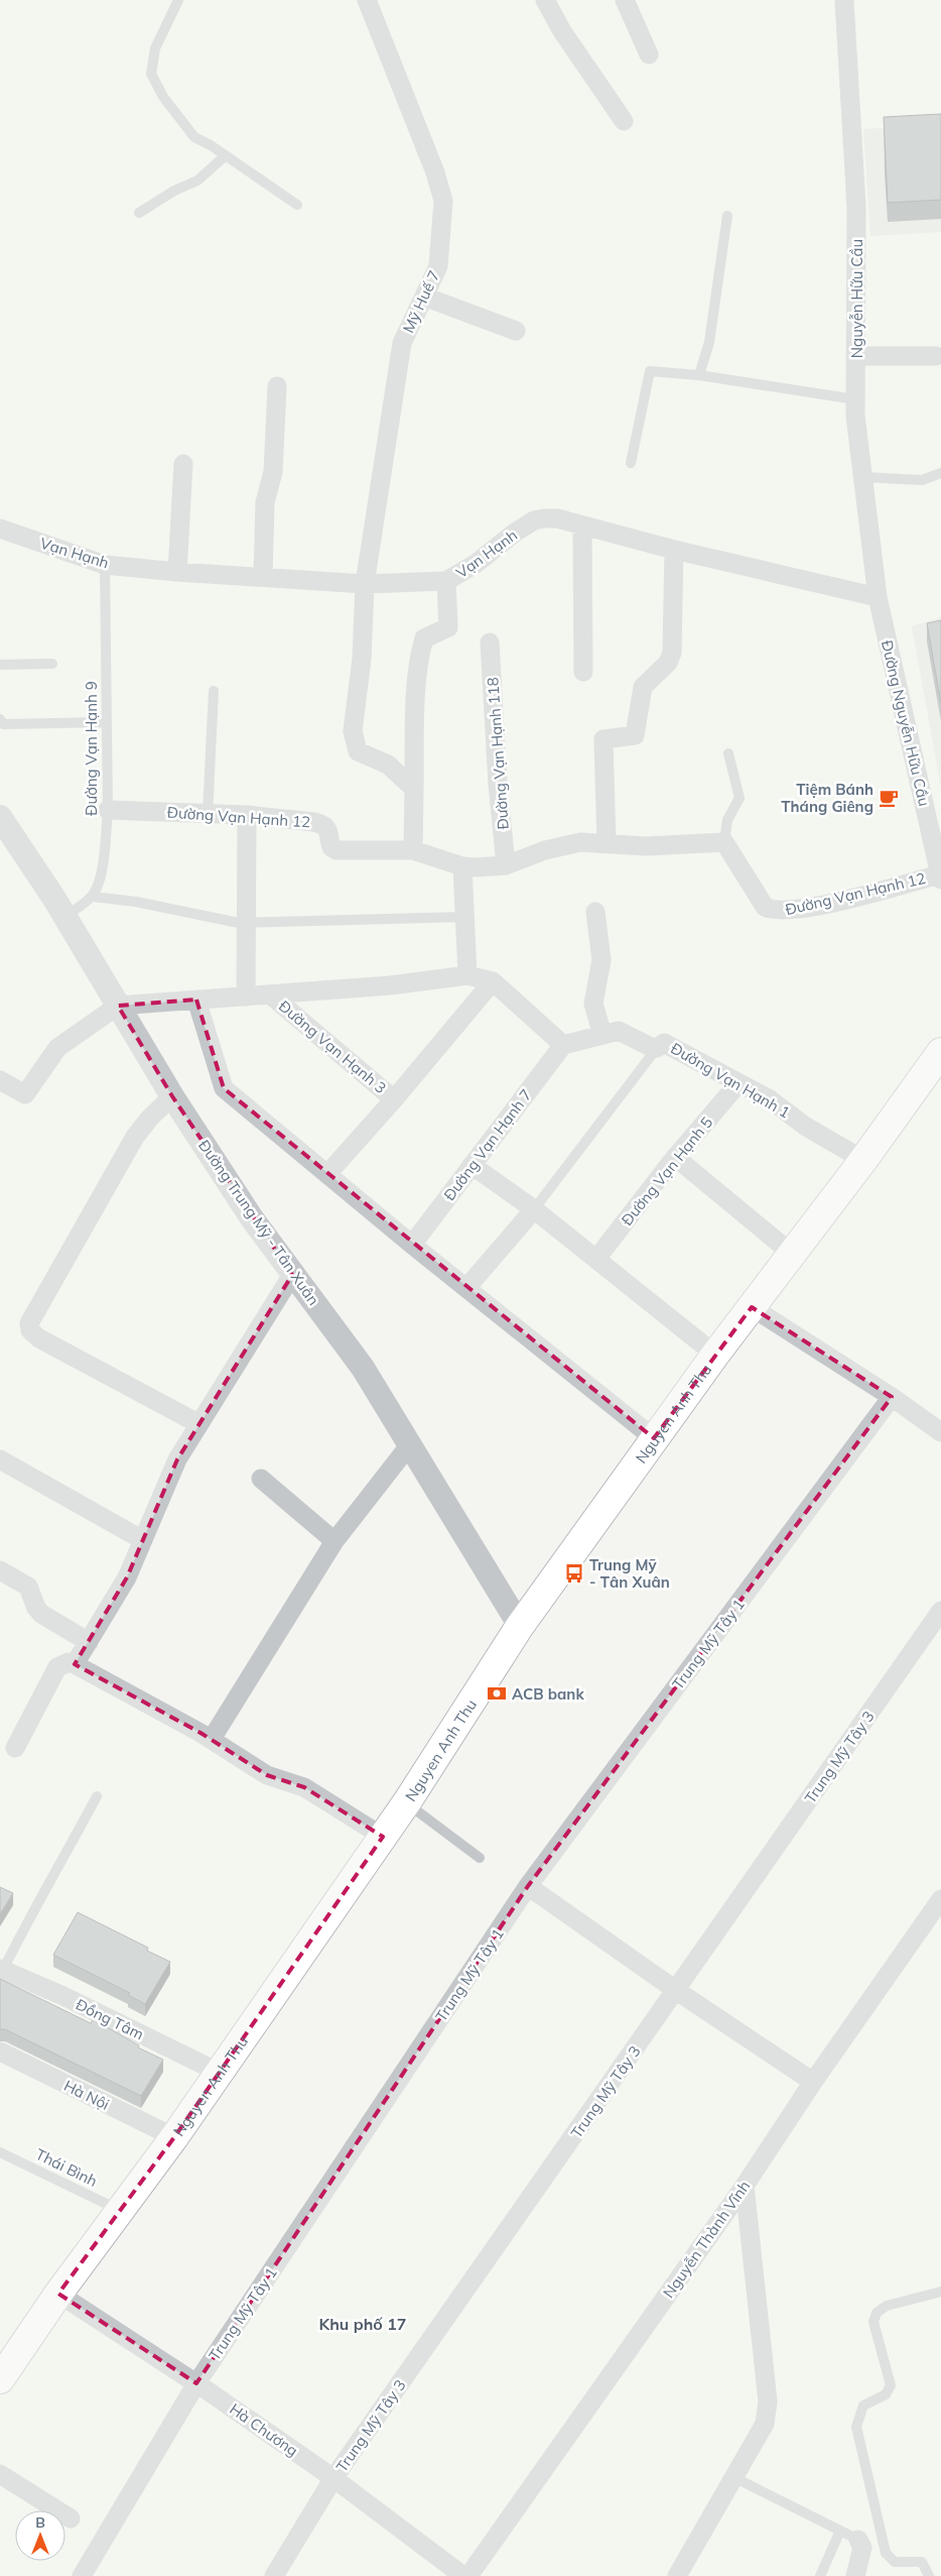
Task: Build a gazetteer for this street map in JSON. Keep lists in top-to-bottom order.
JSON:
{
  "streets": {
    "main road": ["Nguyen Anh Thu"],
    "street": [
      "Nguyễn Hữu Cầu",
      "Mỹ Huế 7",
      "Vạn Hạnh",
      "Đường Nguyễn Hữu Cầu",
      "Đường Vạn Hạnh 118",
      "Đường Vạn Hạnh 12",
      "Đường Vạn Hạnh 3",
      "Đường Vạn Hạnh 1",
      "Đường Vạn Hạnh 7",
      "Đường Vạn Hạnh 5",
      "Đường Trung Mỹ - Tân Xuân",
      "Trung Mỹ Tây 1",
      "Trung Mỹ Tây 3",
      "Đồng Tâm",
      "Hà Nội",
      "Nguyễn Thành Vĩnh",
      "Hà Chương"
    ],
    "lane": ["Đường Vạn Hạnh 9", "Thái Bình"]
  },
  "crossings": [
    ["Nguyễn Hữu Cầu", "Vạn Hạnh"],
    ["Nguyễn Hữu Cầu", "Đường Nguyễn Hữu Cầu"],
    ["Mỹ Huế 7", "Vạn Hạnh"],
    ["Vạn Hạnh", "Đường Nguyễn Hữu Cầu"],
    ["Vạn Hạnh", "Đường Vạn Hạnh 9"],
    ["Đường Nguyễn Hữu Cầu", "Đường Vạn Hạnh 12"],
    ["Đường Vạn Hạnh 9", "Đường Vạn Hạnh 12"],
    ["Đường Vạn Hạnh 118", "Đường Vạn Hạnh 12"],
    ["Đường Vạn Hạnh 1", "Đường Vạn Hạnh 7"],
    ["Đường Vạn Hạnh 1", "Đường Vạn Hạnh 5"],
    ["Đường Vạn Hạnh 1", "Nguyen Anh Thu"],
    ["Đường Trung Mỹ - Tân Xuân", "Nguyen Anh Thu"],
    ["Nguyen Anh Thu", "Đồng Tâm"],
    ["Nguyen Anh Thu", "Hà Nội"],
    ["Nguyen Anh Thu", "Thái Bình"],
    ["Nguyen Anh Thu", "Hà Chương"],
    ["Trung Mỹ Tây 1", "Hà Chương"],
    ["Trung Mỹ Tây 3", "Hà Chương"]
  ],
  "districts": ["Khu phố 17"],
  "places": {
    "cafe": ["Tiệm Bánh Tháng Giêng"],
    "bus stop": ["Trung Mỹ - Tân Xuân"],
    "bank": ["ACB bank"]
  },
  "north": "top"
}
